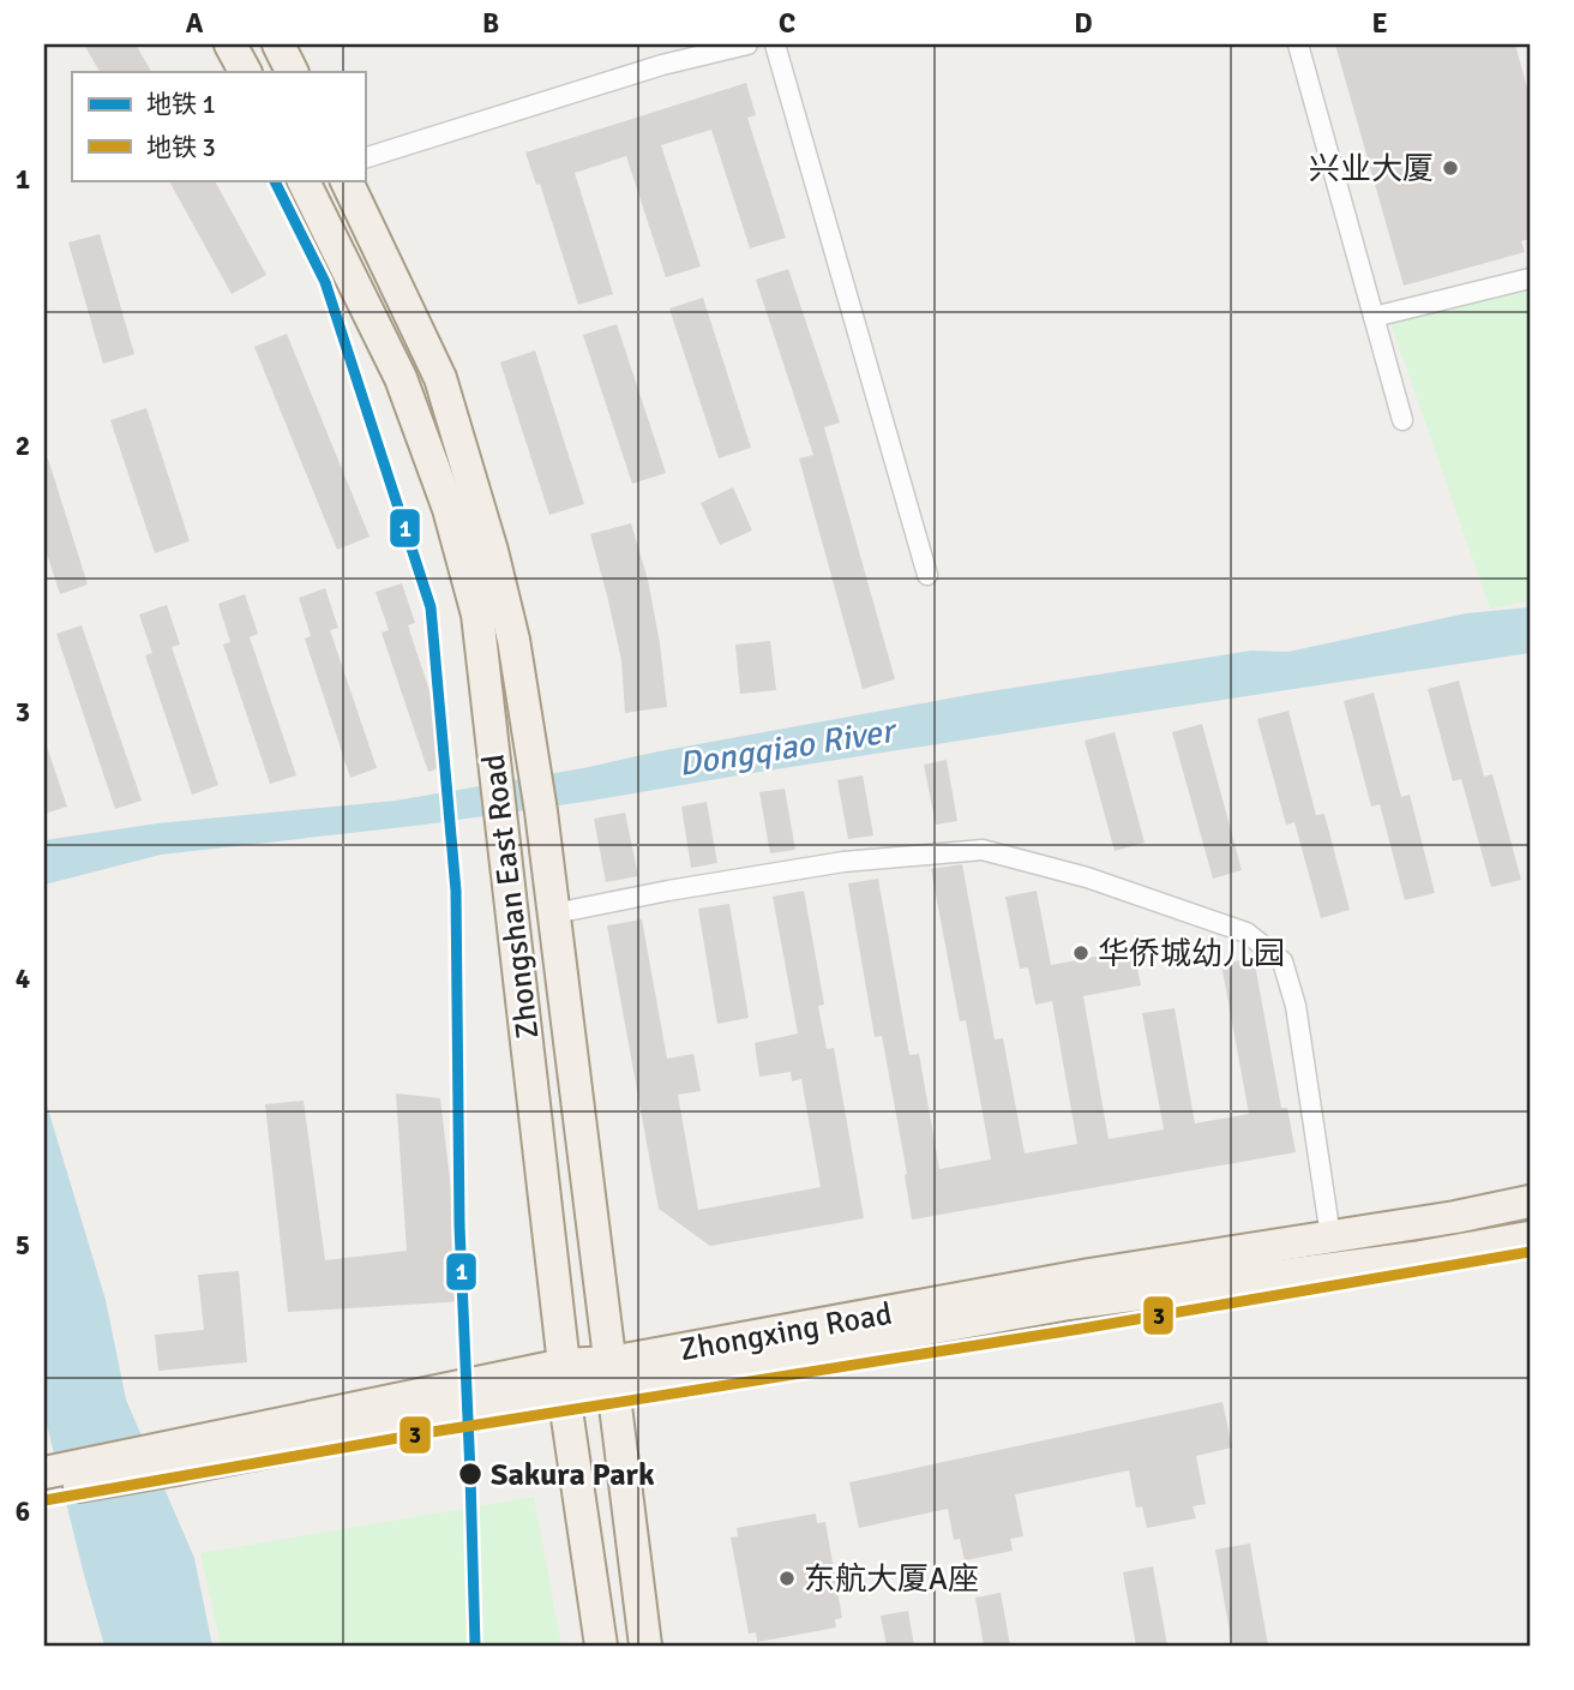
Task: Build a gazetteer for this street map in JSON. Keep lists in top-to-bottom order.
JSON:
{
  "streets": {
    "main road": ["Zhongshan East Road", "Zhongxing Road"]
  },
  "crossings": [
    ["Zhongshan East Road", "Zhongxing Road"]
  ],
  "water": ["Dongqiao River"],
  "places": [
    "兴业大厦",
    "华侨城幼儿园",
    "Sakura Park",
    "东航大厦A座"
  ],
  "lines": ["metro line 1", "metro line 3"],
  "legend": ["地铁 1", "地铁 3"],
  "grid": {
    "columns": [
      "A",
      "B",
      "C",
      "D",
      "E"
    ],
    "rows": [
      "1",
      "2",
      "3",
      "4",
      "5",
      "6"
    ]
  }
}
